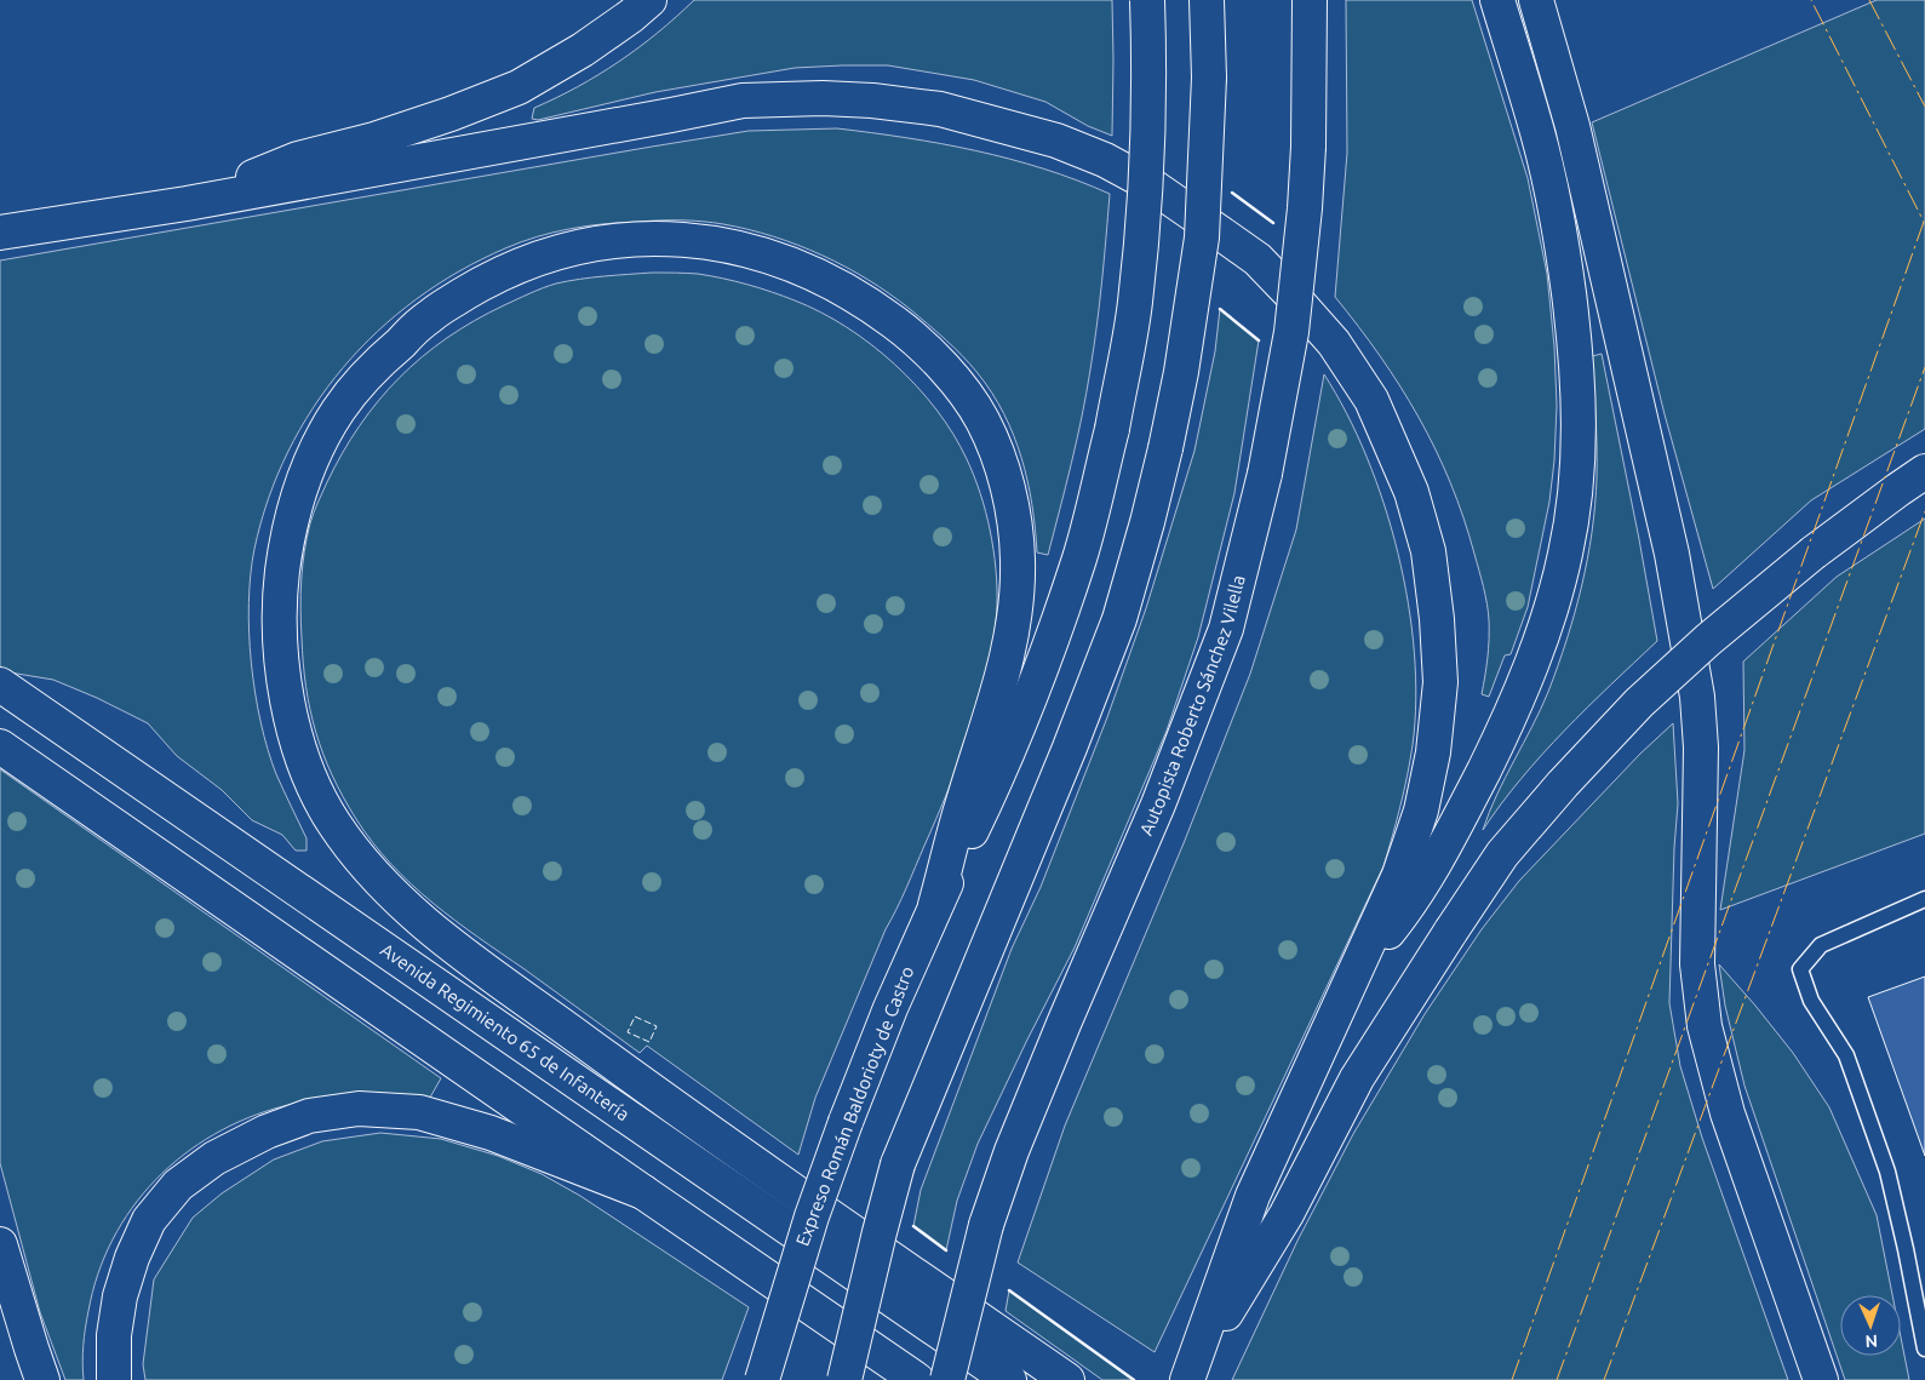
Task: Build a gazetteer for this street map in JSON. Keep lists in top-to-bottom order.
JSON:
{
  "streets": {
    "main road": ["Autopista Roberto Sánchez Vilella", "Avenida Regimiento 65 de Infantería", "Expreso Román Baldorioty de Castro"]
  },
  "north": "bottom"
}
